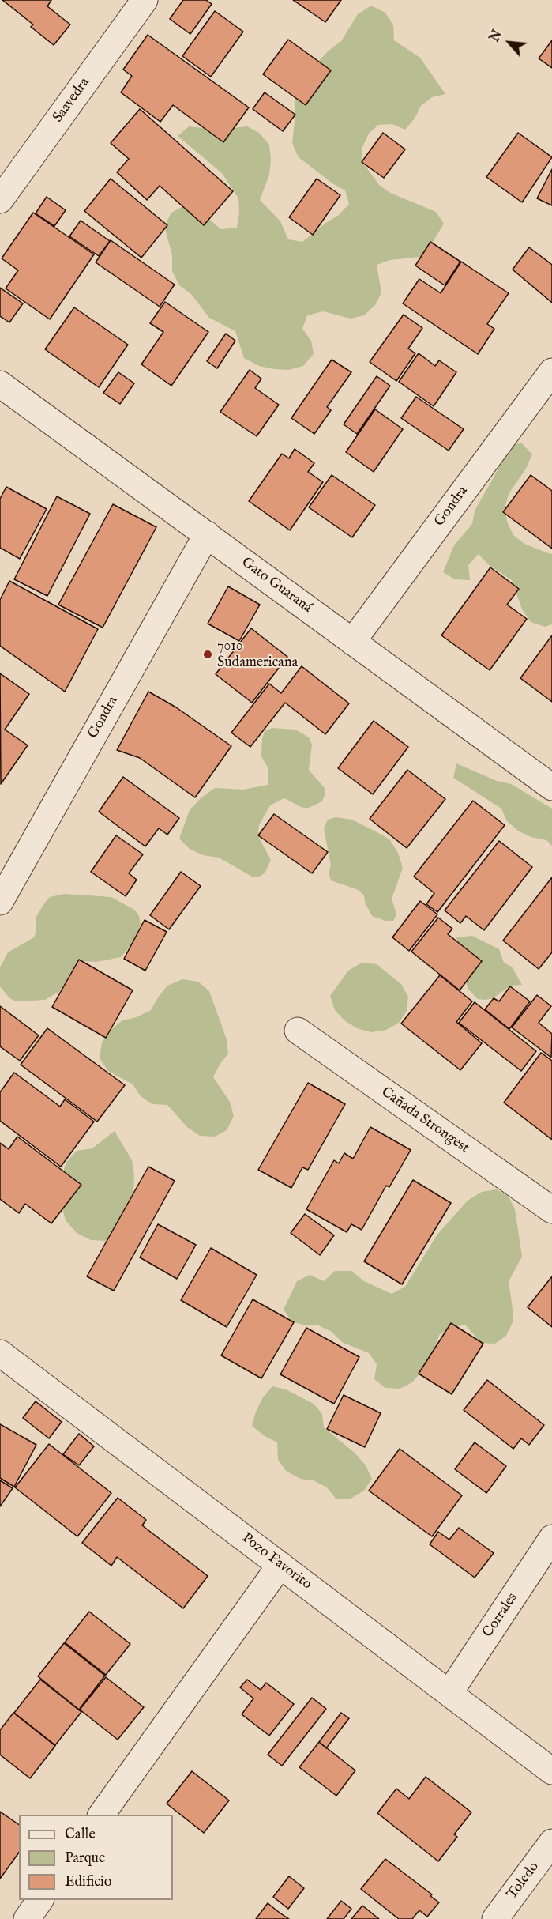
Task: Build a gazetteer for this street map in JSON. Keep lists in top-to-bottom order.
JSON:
{
  "streets": {
    "street": [
      "Saavedra",
      "Gondra",
      "Gato Guaraná",
      "Cañada Strongest",
      "Pozo Favorito",
      "Corrales",
      "Toledo"
    ]
  },
  "crossings": [
    ["Gondra", "Gato Guaraná"],
    ["Pozo Favorito", "Corrales"]
  ],
  "places": ["7010 Sudamericana"],
  "legend": ["Calle", "Parque", "Edificio"],
  "north": "top left"
}
